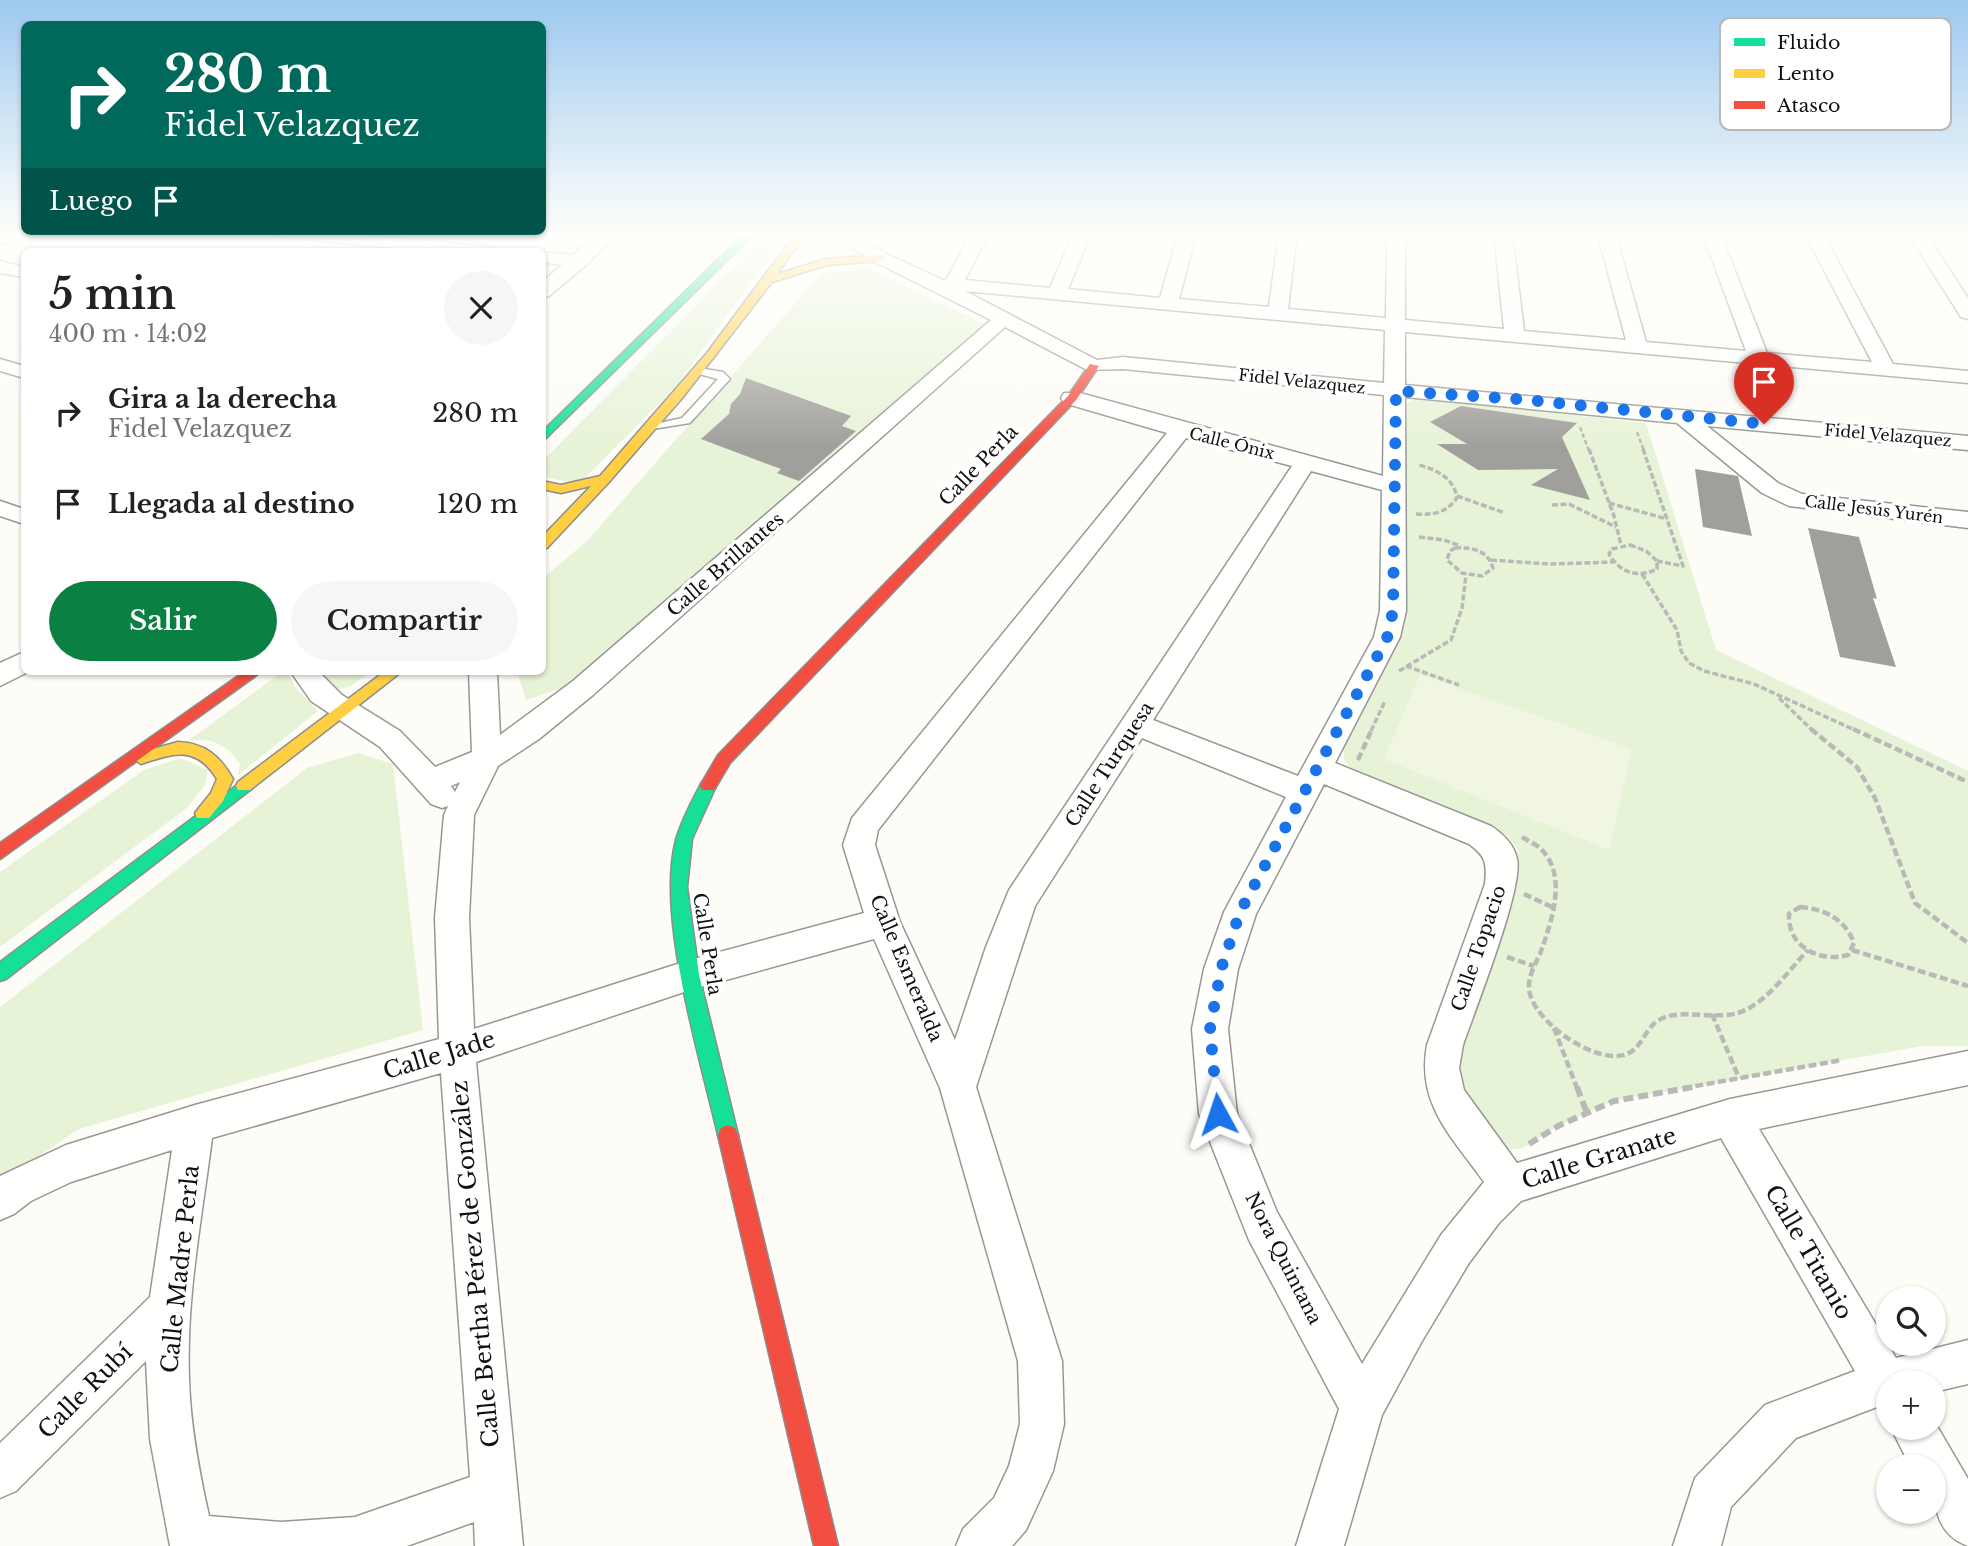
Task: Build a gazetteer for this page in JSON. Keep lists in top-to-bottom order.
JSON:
{
  "streets": {
    "main road": ["Calle Perla"],
    "street": [
      "Fidel Velazquez",
      "Calle Ónix",
      "Calle Jesús Yurén",
      "Calle Brillantes",
      "Calle Turquesa",
      "Calle Topacio",
      "Calle Esmeralda",
      "Calle Jade",
      "Calle Granate",
      "Calle Titanio",
      "Nora Quintana",
      "Calle Bertha Pérez de González",
      "Calle Madre Perla",
      "Calle Rubí"
    ]
  },
  "crossings": [
    ["Fidel Velazquez", "Calle Perla"],
    ["Fidel Velazquez", "Calle Jesús Yurén"],
    ["Fidel Velazquez", "Nora Quintana"],
    ["Calle Ónix", "Calle Perla"],
    ["Calle Ónix", "Calle Turquesa"],
    ["Calle Ónix", "Calle Esmeralda"],
    ["Calle Ónix", "Nora Quintana"],
    ["Calle Perla", "Calle Jade"],
    ["Calle Brillantes", "Calle Bertha Pérez de González"],
    ["Calle Turquesa", "Calle Esmeralda"],
    ["Calle Topacio", "Calle Granate"],
    ["Calle Topacio", "Nora Quintana"],
    ["Calle Esmeralda", "Calle Jade"],
    ["Calle Jade", "Calle Bertha Pérez de González"],
    ["Calle Jade", "Calle Madre Perla"],
    ["Calle Granate", "Calle Titanio"],
    ["Calle Granate", "Nora Quintana"],
    ["Calle Bertha Pérez de González", "Calle Madre Perla"],
    ["Calle Madre Perla", "Calle Rubí"]
  ],
  "legend": ["Fluido", "Lento", "Atasco"],
  "page": {
    "turn": ["280 m", "Fidel Velazquez"],
    "then": "Luego",
    "heading": ["5 min", "400 m · 14:02"],
    "list": [
      {
        "name": "Gira a la derecha",
        "note": "Fidel Velazquez",
        "value": "280 m"
      },
      {
        "name": "Llegada al destino",
        "value": "120 m"
      }
    ],
    "buttons": ["Salir", "Compartir"],
    "map_buttons": ["+", "−"]
  }
}
